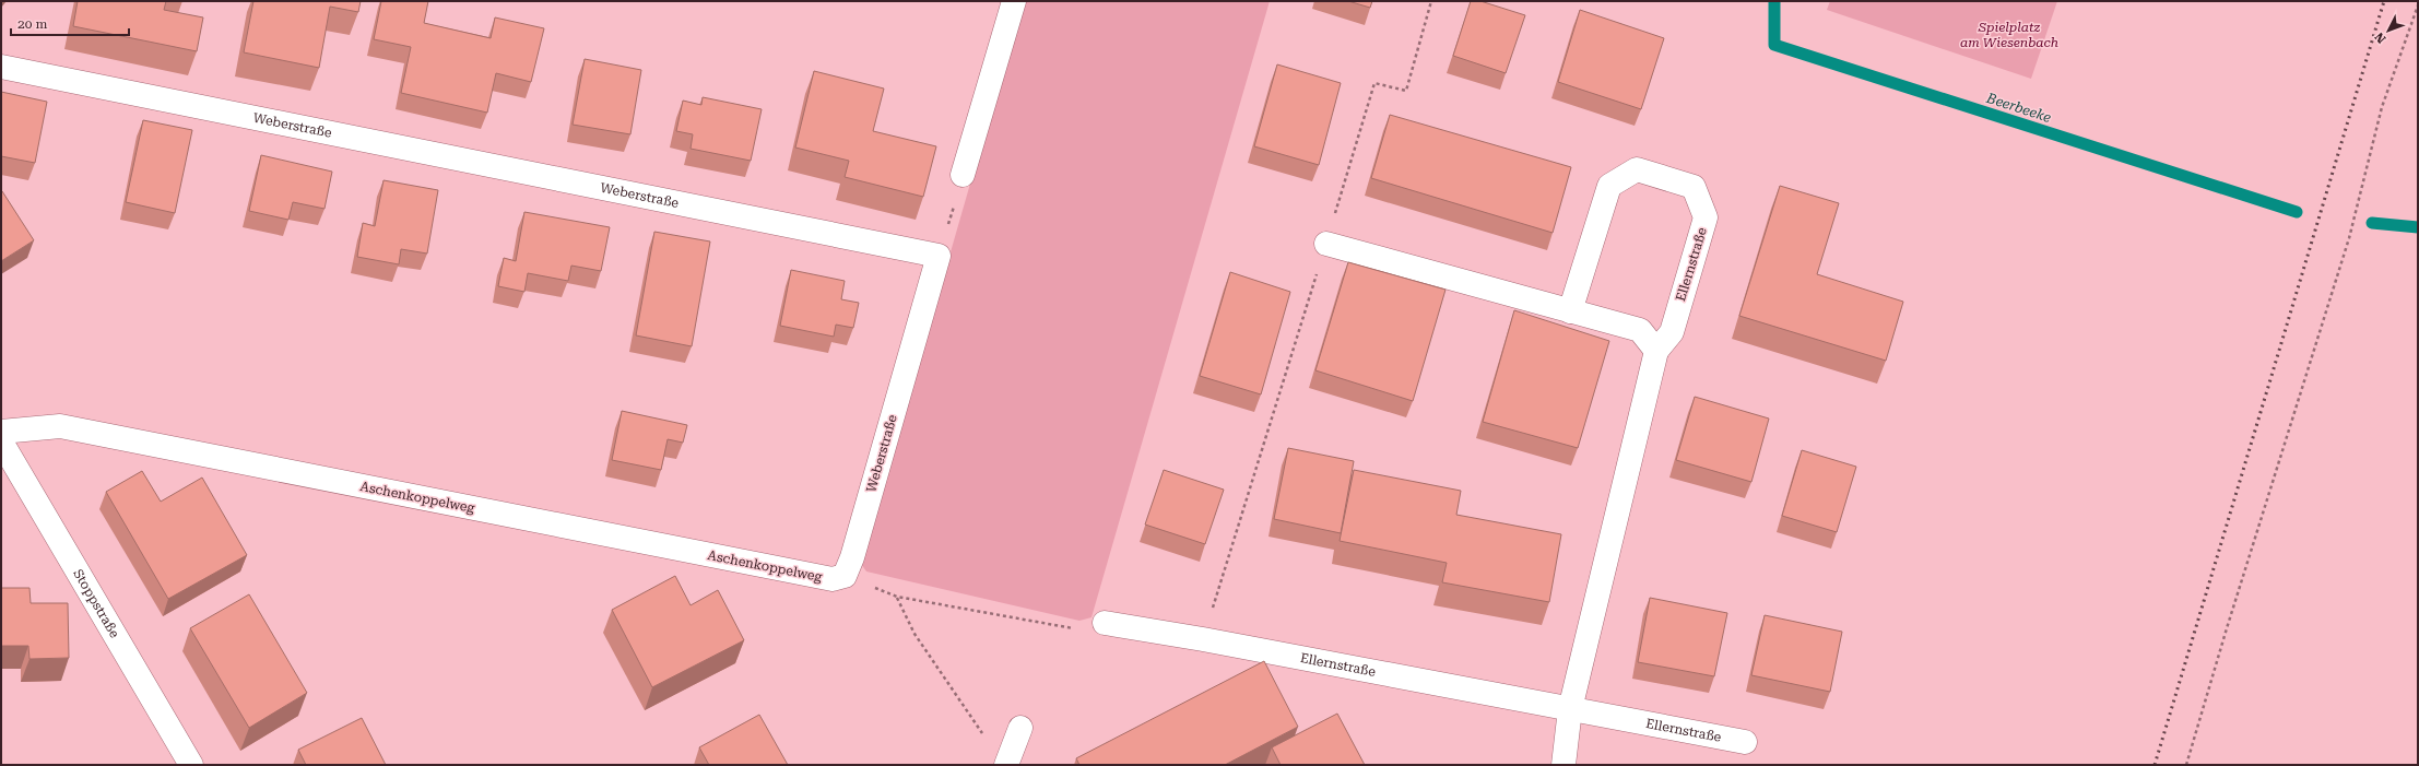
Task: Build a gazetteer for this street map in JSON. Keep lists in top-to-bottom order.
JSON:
{
  "streets": {
    "street": [
      "Weberstraße",
      "Ellernstraße",
      "Aschenkoppelweg",
      "Stoppstraße"
    ]
  },
  "crossings": [
    ["Weberstraße", "Aschenkoppelweg"]
  ],
  "water": ["Beerbeeke"],
  "parks": ["Spielplatz am Wiesenbach"],
  "scale_bar": "20 m",
  "north": "bottom left"
}
